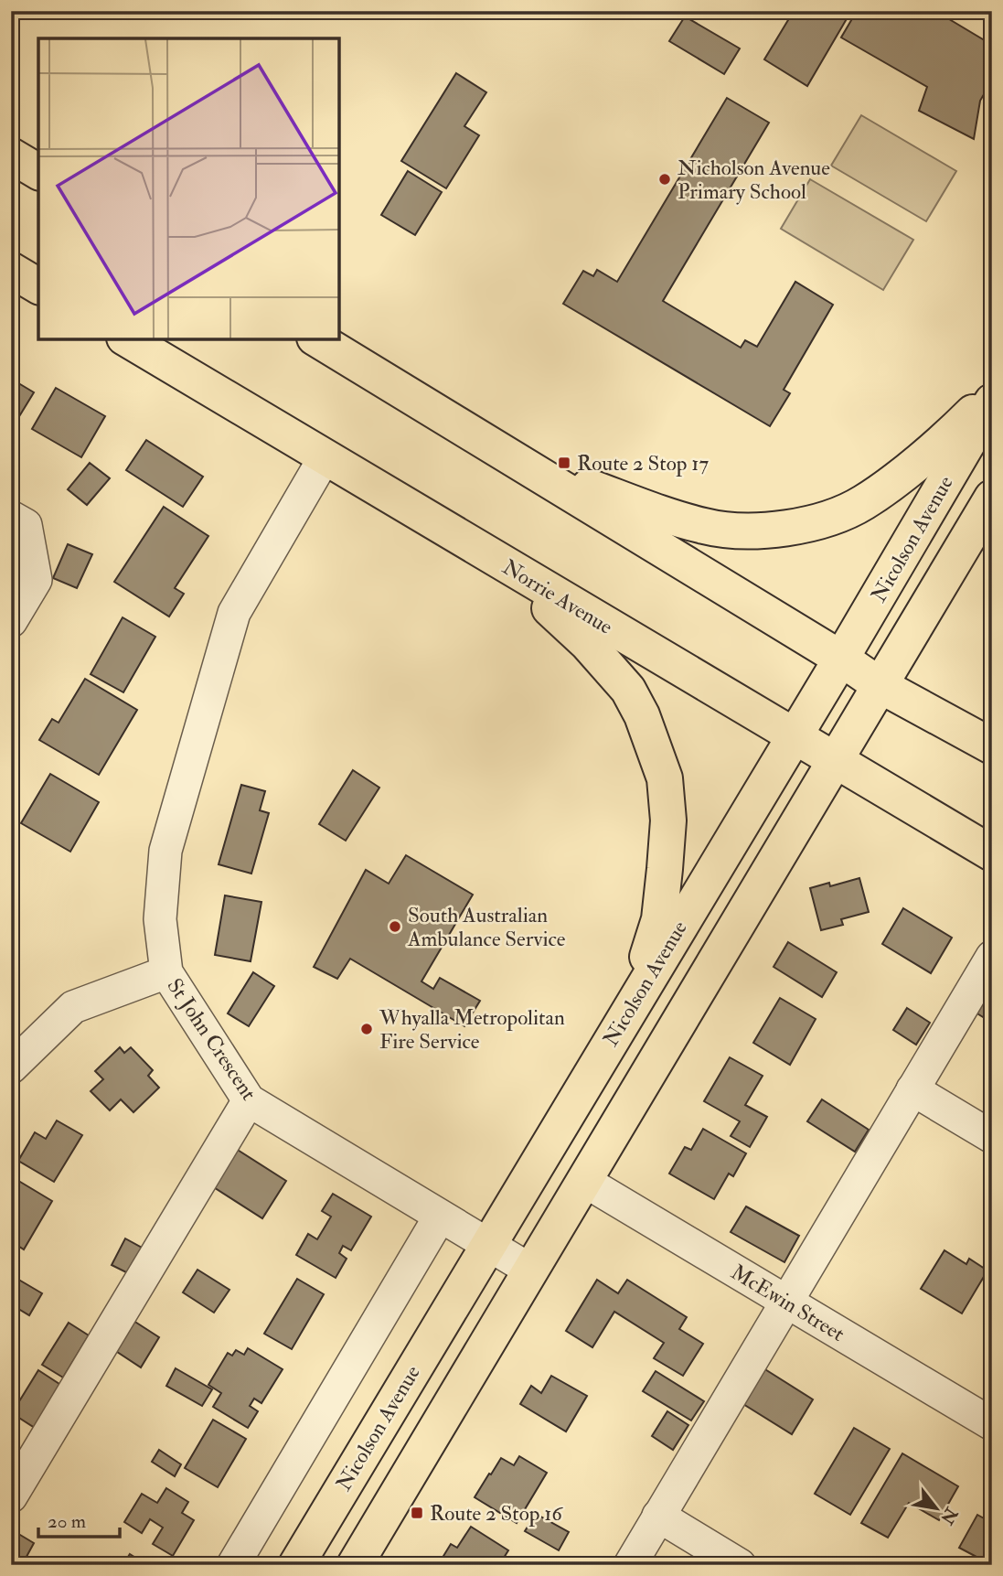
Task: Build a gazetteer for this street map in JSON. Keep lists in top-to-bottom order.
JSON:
{
  "streets": {
    "main road": ["Nicolson Avenue", "Norrie Avenue"],
    "street": ["St John Crescent", "McEwin Street"]
  },
  "crossings": [
    ["Nicolson Avenue", "Norrie Avenue"],
    ["Nicolson Avenue", "St John Crescent"],
    ["Norrie Avenue", "St John Crescent"]
  ],
  "places": {
    "other": ["Nicholson Avenue Primary School", "South Australian Ambulance Service", "Whyalla Metropolitan Fire Service"],
    "transit": ["Route 2 Stop 17", "Route 2 Stop 16"]
  },
  "scale_bar": "20 m",
  "north": "bottom right"
}
